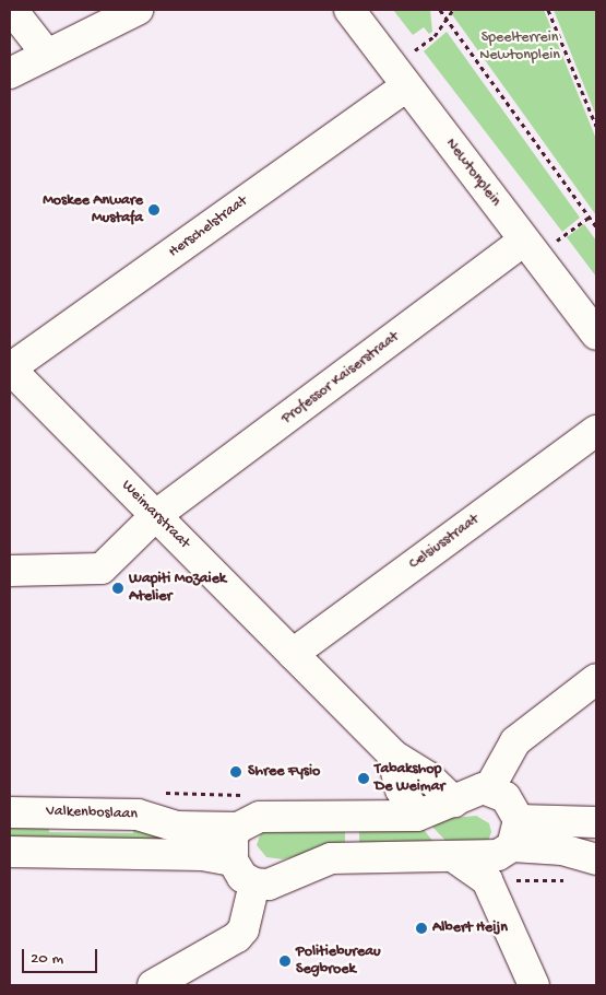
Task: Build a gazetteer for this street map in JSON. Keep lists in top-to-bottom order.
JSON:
{
  "streets": {
    "street": [
      "Newtonplein",
      "Herschelstraat",
      "Professor Kaiserstraat",
      "Weimarstraat",
      "Celsiusstraat",
      "Valkenboslaan"
    ]
  },
  "crossings": [
    ["Newtonplein", "Herschelstraat"],
    ["Newtonplein", "Professor Kaiserstraat"],
    ["Herschelstraat", "Weimarstraat"],
    ["Professor Kaiserstraat", "Weimarstraat"],
    ["Weimarstraat", "Celsiusstraat"]
  ],
  "parks": ["Speelterrein Newtonplein"],
  "places": [
    "Moskee Anware Mustafa",
    "Wapiti Mozaiek Atelier",
    "Shree Fysio",
    "Tabakshop De Weimar",
    "Albert Heijn",
    "Politiebureau Segbroek"
  ],
  "scale_bar": "20 m"
}
